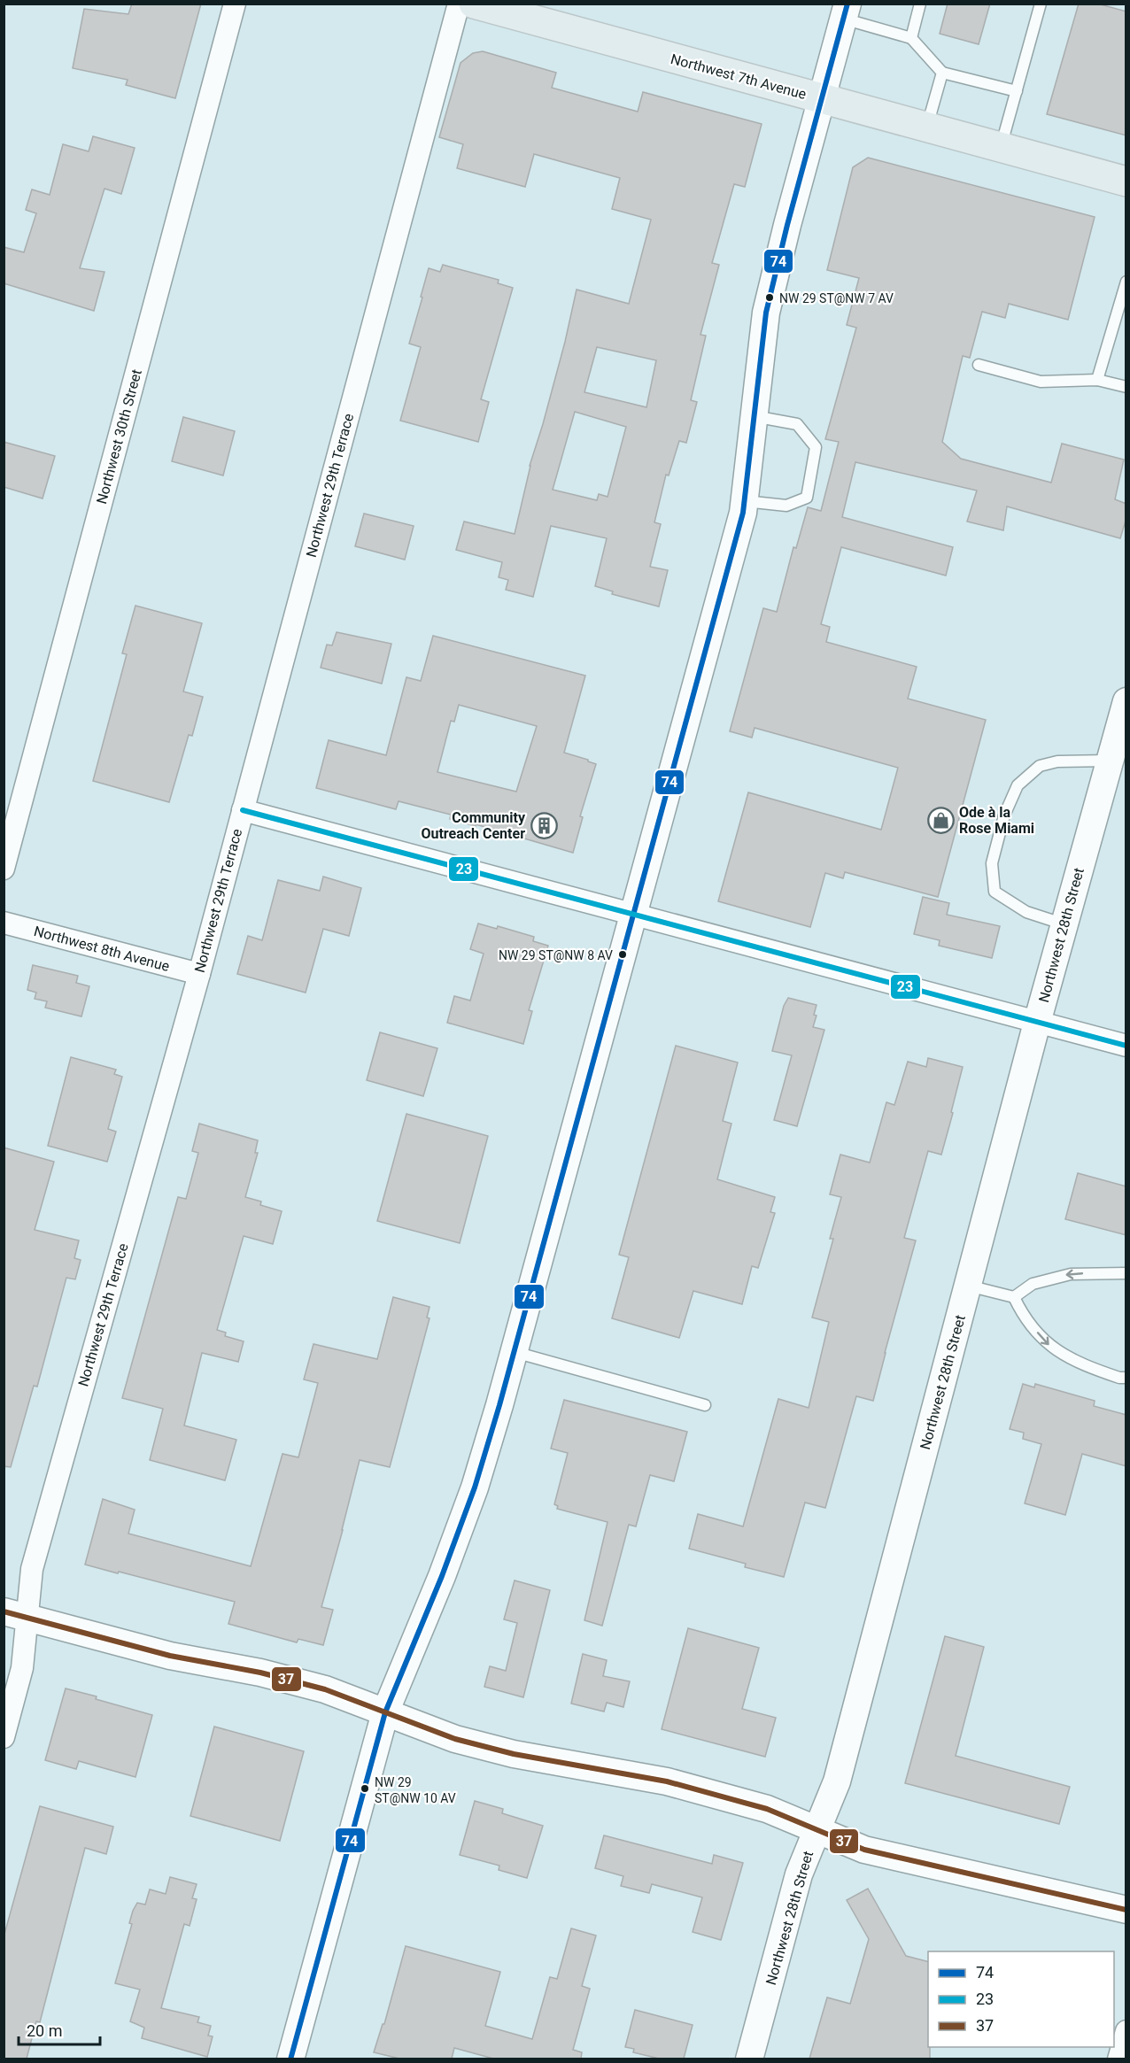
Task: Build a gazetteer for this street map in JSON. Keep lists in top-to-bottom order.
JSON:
{
  "streets": {
    "main road": ["Northwest 7th Avenue"],
    "street": [
      "Northwest 30th Street",
      "Northwest 29th Terrace",
      "Northwest 28th Street",
      "Northwest 8th Avenue"
    ]
  },
  "crossings": [
    ["Northwest 29th Terrace", "Northwest 8th Avenue"]
  ],
  "places": {
    "other": ["NW 29 ST@NW 7 AV", "NW 29 ST@NW 8 AV", "NW 29 ST@NW 10 AV"],
    "shop": ["Ode à la Rose Miami"],
    "building": ["Community Outreach Center"]
  },
  "lines": ["transit line 74", "transit line 23", "transit line 37"],
  "legend": ["74", "23", "37"],
  "scale_bar": "20 m"
}
